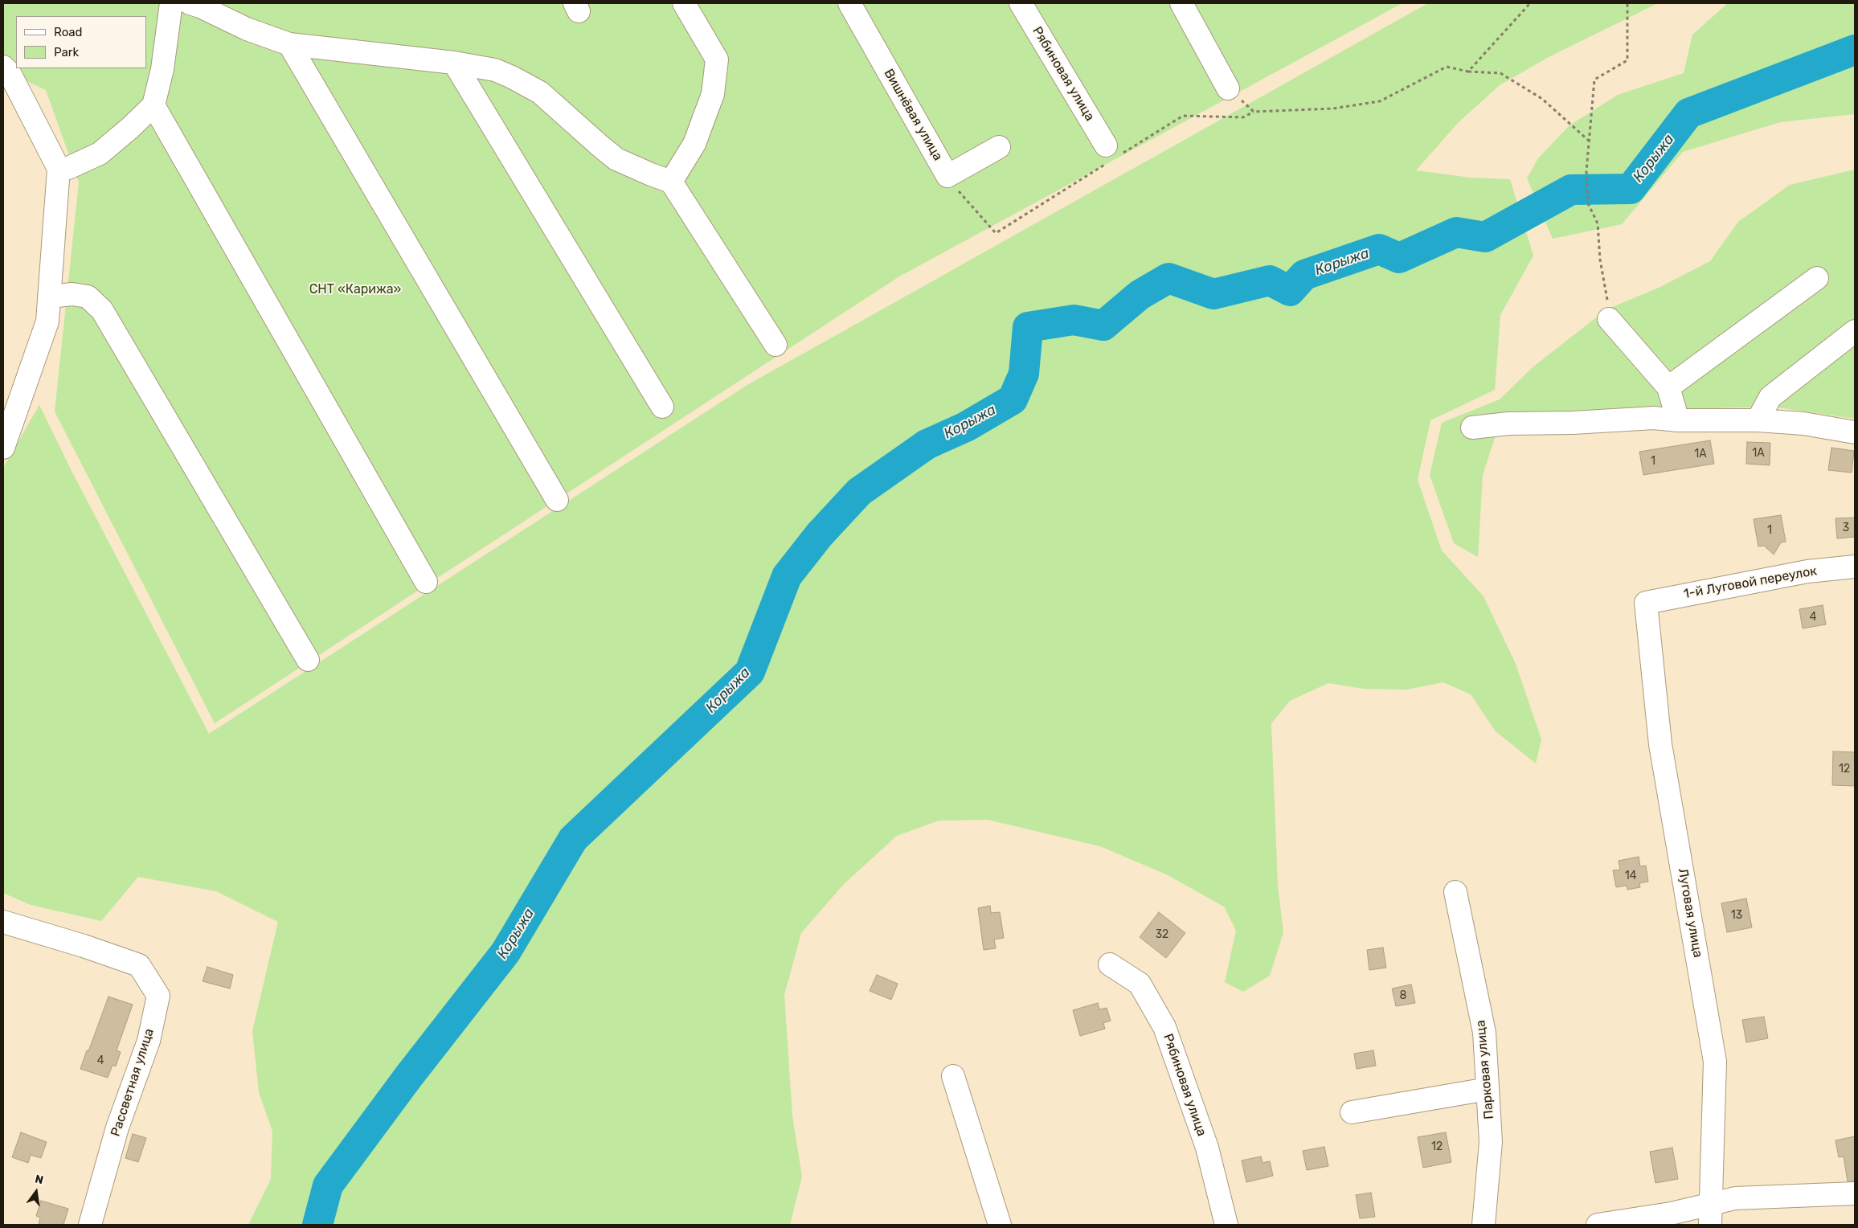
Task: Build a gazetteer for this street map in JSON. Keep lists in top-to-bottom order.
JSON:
{
  "streets": {
    "street": [
      "Рябиновая улица",
      "Вишнёвая улица",
      "1-й Луговой переулок",
      "Луговая улица",
      "Парковая улица",
      "Рассветная улица"
    ]
  },
  "crossings": [
    ["1-й Луговой переулок", "Луговая улица"]
  ],
  "water": ["Корыжа"],
  "parks": ["СНТ «Карижа»"],
  "house_numbers": [
    "1А",
    "1А",
    "1",
    "3",
    "1",
    "4",
    "12",
    "14",
    "13",
    "32",
    "8",
    "4",
    "12"
  ],
  "legend": ["Road", "Park"],
  "north": "top"
}
